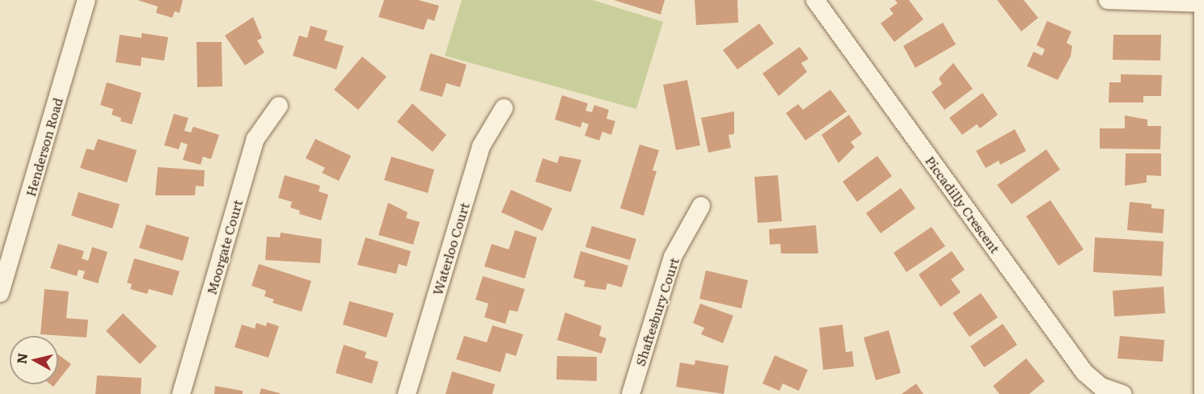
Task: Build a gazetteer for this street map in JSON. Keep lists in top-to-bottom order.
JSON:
{
  "streets": {
    "street": [
      "Henderson Road",
      "Piccadilly Crescent",
      "Moorgate Court",
      "Waterloo Court",
      "Shaftesbury Court"
    ]
  },
  "north": "left"
}
